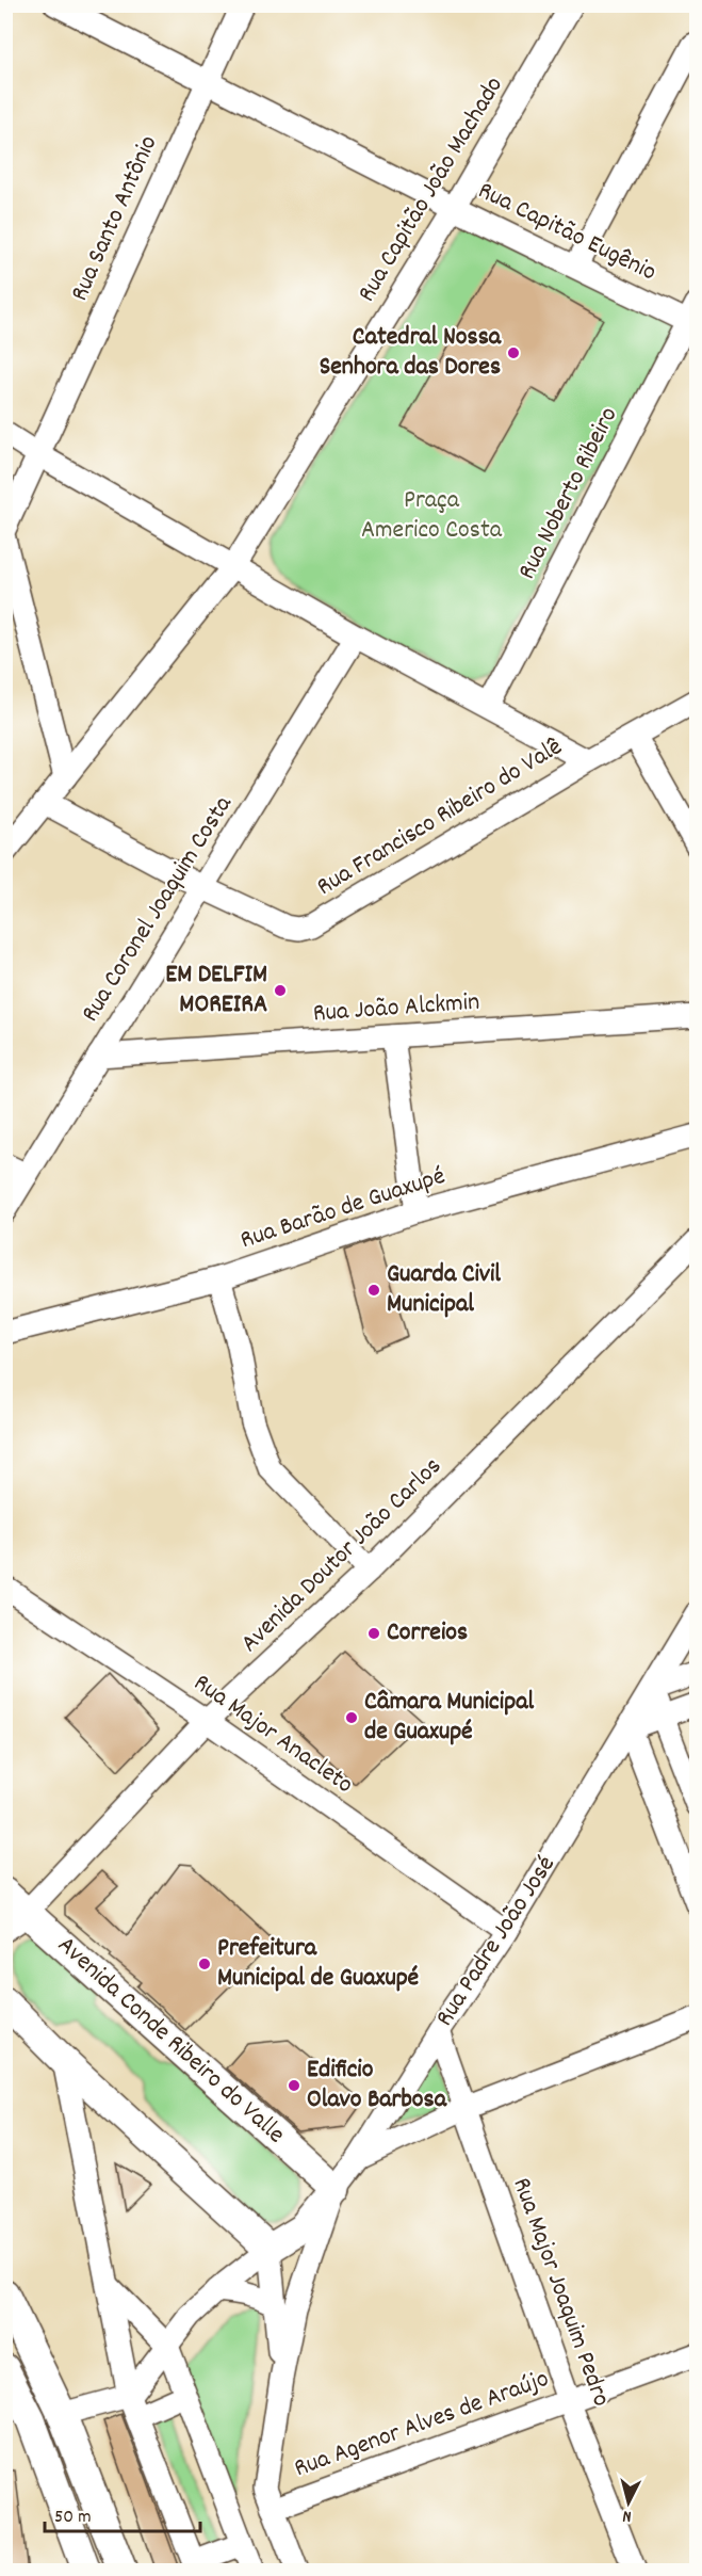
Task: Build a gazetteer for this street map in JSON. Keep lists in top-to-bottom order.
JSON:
{
  "streets": {
    "main road": ["Rua Padre João José", "Avenida Conde Ribeiro do Valle"],
    "street": [
      "Rua Capitão João Machado",
      "Rua Santo Antônio",
      "Rua Capitão Eugênio",
      "Rua Noberto Ribeiro",
      "Rua Francisco Ribeiro do Valê",
      "Rua Coronel Joaquim Costa",
      "Rua João Alckmin",
      "Rua Barão de Guaxupé",
      "Avenida Doutor João Carlos",
      "Rua Major Anacleto",
      "Rua Major Joaquim Pedro",
      "Rua Agenor Alves de Araújo"
    ]
  },
  "crossings": [
    ["Rua Capitão João Machado", "Rua Capitão Eugênio"],
    ["Rua Capitão João Machado", "Rua Francisco Ribeiro do Valê"],
    ["Rua Santo Antônio", "Rua Capitão Eugênio"],
    ["Rua Capitão Eugênio", "Rua Noberto Ribeiro"],
    ["Rua Francisco Ribeiro do Valê", "Rua Coronel Joaquim Costa"],
    ["Rua Coronel Joaquim Costa", "Rua João Alckmin"],
    ["Avenida Doutor João Carlos", "Rua Major Anacleto"],
    ["Avenida Doutor João Carlos", "Avenida Conde Ribeiro do Valle"],
    ["Rua Major Anacleto", "Rua Padre João José"],
    ["Rua Padre João José", "Avenida Conde Ribeiro do Valle"],
    ["Rua Padre João José", "Rua Major Joaquim Pedro"],
    ["Rua Major Joaquim Pedro", "Rua Agenor Alves de Araújo"]
  ],
  "parks": ["Praça Americo Costa"],
  "places": [
    "Catedral Nossa Senhora das Dores",
    "EM DELFIM MOREIRA",
    "Guarda Civil Municipal",
    "Correios",
    "Câmara Municipal de Guaxupé",
    "Prefeitura Municipal de Guaxupé",
    "Edificio Olavo Barbosa"
  ],
  "scale_bar": "50 m",
  "north": "bottom"
}
